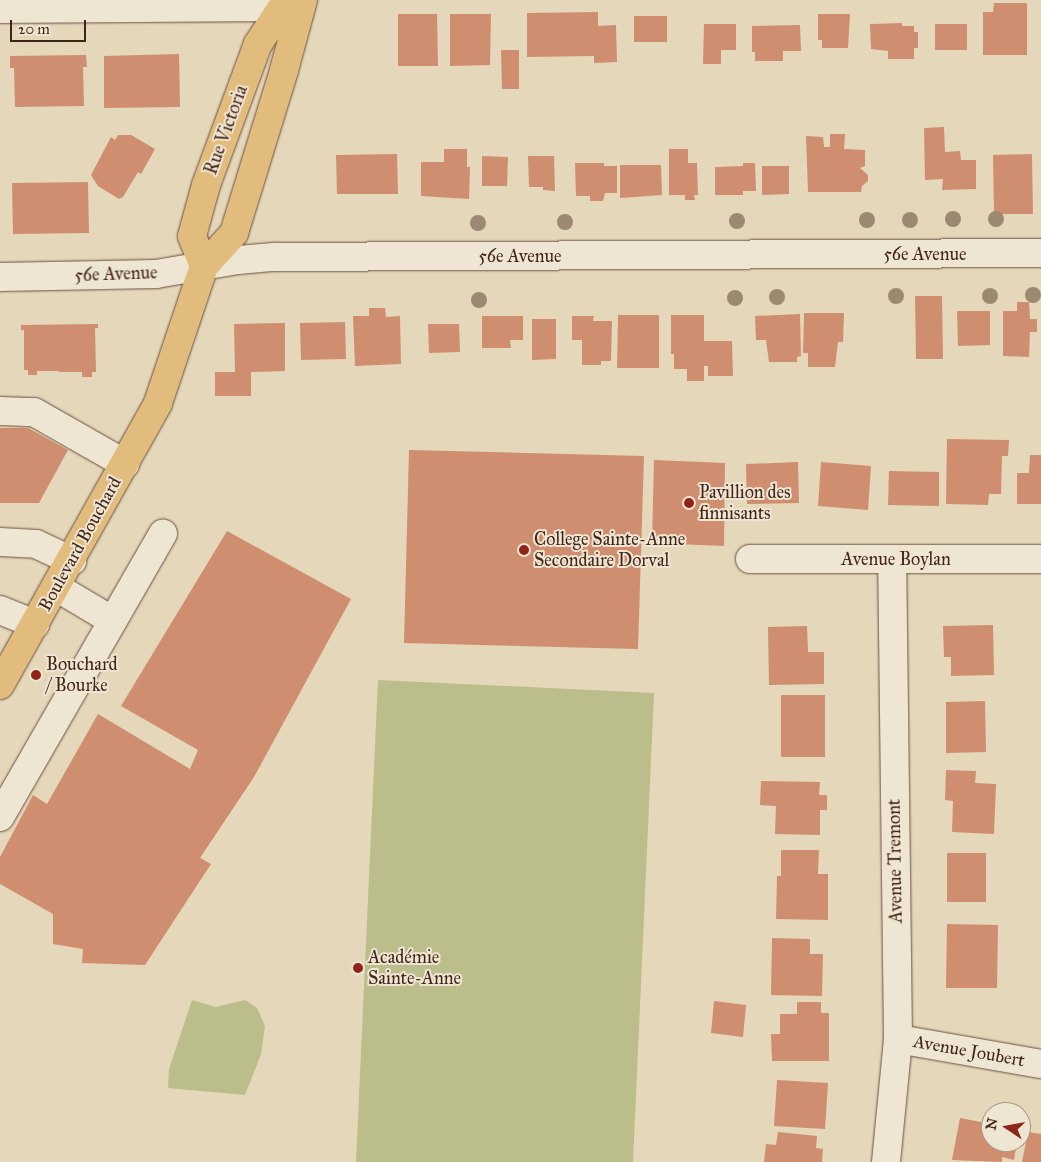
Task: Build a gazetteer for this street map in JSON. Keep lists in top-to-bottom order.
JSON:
{
  "streets": {
    "main road": ["Rue Victoria", "Boulevard Bouchard"],
    "street": [
      "56e Avenue",
      "Avenue Boylan",
      "Avenue Tremont",
      "Avenue Joubert"
    ]
  },
  "crossings": [
    ["Rue Victoria", "56e Avenue"],
    ["Rue Victoria", "Boulevard Bouchard"],
    ["Avenue Boylan", "Avenue Tremont"],
    ["Avenue Tremont", "Avenue Joubert"]
  ],
  "places": [
    "Pavillion des finnisants",
    "College Sainte-Anne Secondaire Dorval",
    "Bouchard / Bourke",
    "Académie Sainte-Anne"
  ],
  "scale_bar": "20 m",
  "north": "left"
}
